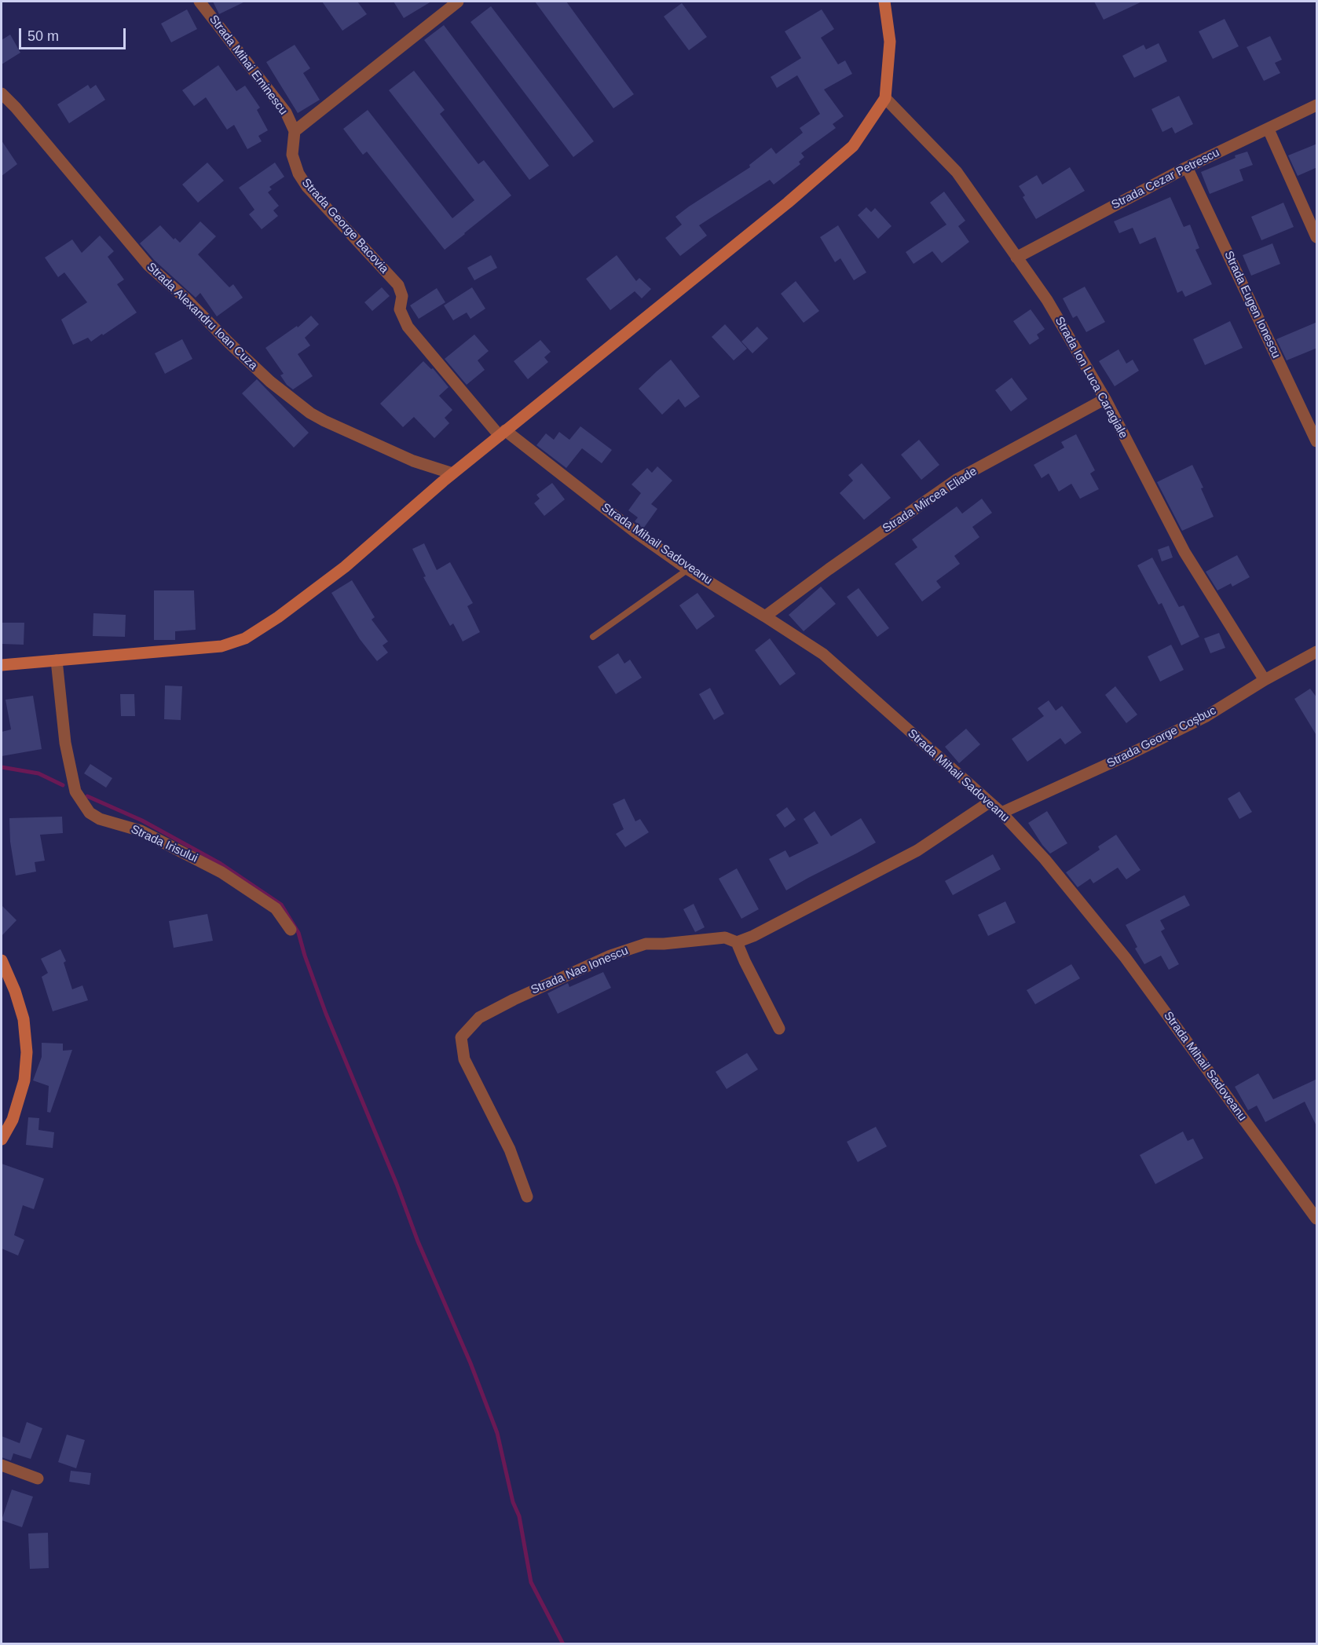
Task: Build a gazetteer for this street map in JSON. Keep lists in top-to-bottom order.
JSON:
{
  "streets": {
    "street": [
      "Strada Mihai Eminescu",
      "Strada Cezar Petrescu",
      "Strada George Bacovia",
      "Strada Eugen Ionescu",
      "Strada Alexandru Ioan Cuza",
      "Strada Ion Luca Caragiale",
      "Strada Mircea Eliade",
      "Strada Mihail Sadoveanu",
      "Strada George Coșbuc",
      "Strada Irisului",
      "Strada Nae Ionescu"
    ]
  },
  "crossings": [
    ["Strada Mihai Eminescu", "Strada George Bacovia"],
    ["Strada Cezar Petrescu", "Strada Eugen Ionescu"],
    ["Strada Cezar Petrescu", "Strada Ion Luca Caragiale"],
    ["Strada George Bacovia", "Strada Mihail Sadoveanu"],
    ["Strada Ion Luca Caragiale", "Strada Mircea Eliade"],
    ["Strada Ion Luca Caragiale", "Strada George Coșbuc"],
    ["Strada Mircea Eliade", "Strada Mihail Sadoveanu"],
    ["Strada Mihail Sadoveanu", "Strada George Coșbuc"]
  ],
  "scale_bar": "50 m"
}
